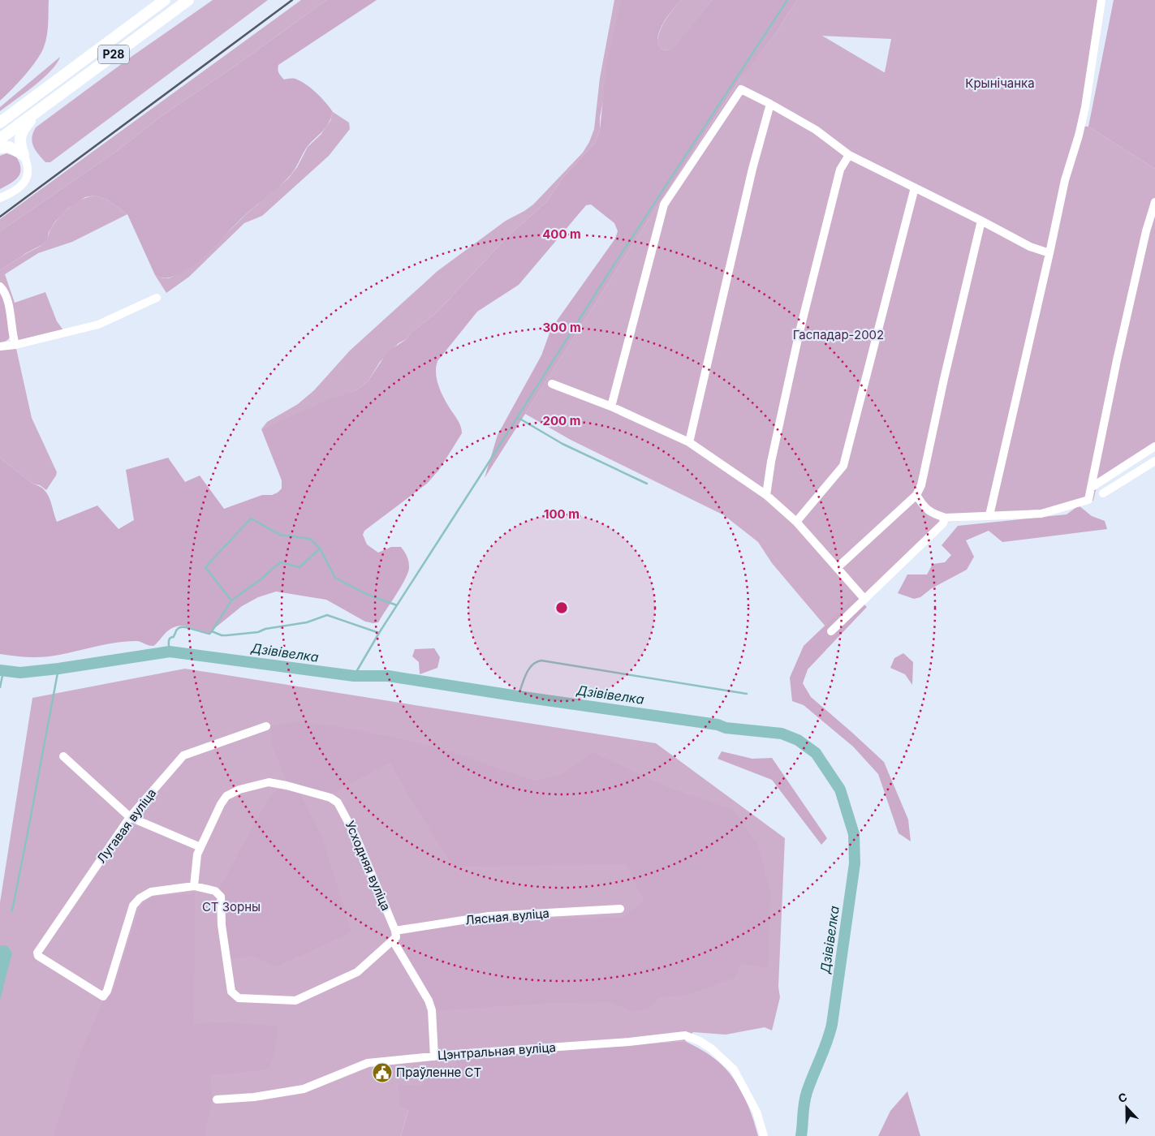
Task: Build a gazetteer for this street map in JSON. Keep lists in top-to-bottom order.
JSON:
{
  "streets": {
    "highway": ["Р28"],
    "street": [
      "Лугавая вуліца",
      "Усходняя вуліца",
      "Лясная вуліца",
      "Цэнтральная вуліца"
    ]
  },
  "crossings": [
    ["Усходняя вуліца", "Лясная вуліца"]
  ],
  "water": ["Дзівівелка"],
  "parks": ["Крынічанка", "Гаспадар-2002", "СТ Зорны"],
  "places": {
    "public building": ["Праўленне СТ"]
  },
  "north": "top",
  "rings": [
    "400 m",
    "300 m",
    "200 m",
    "100 m"
  ]
}
